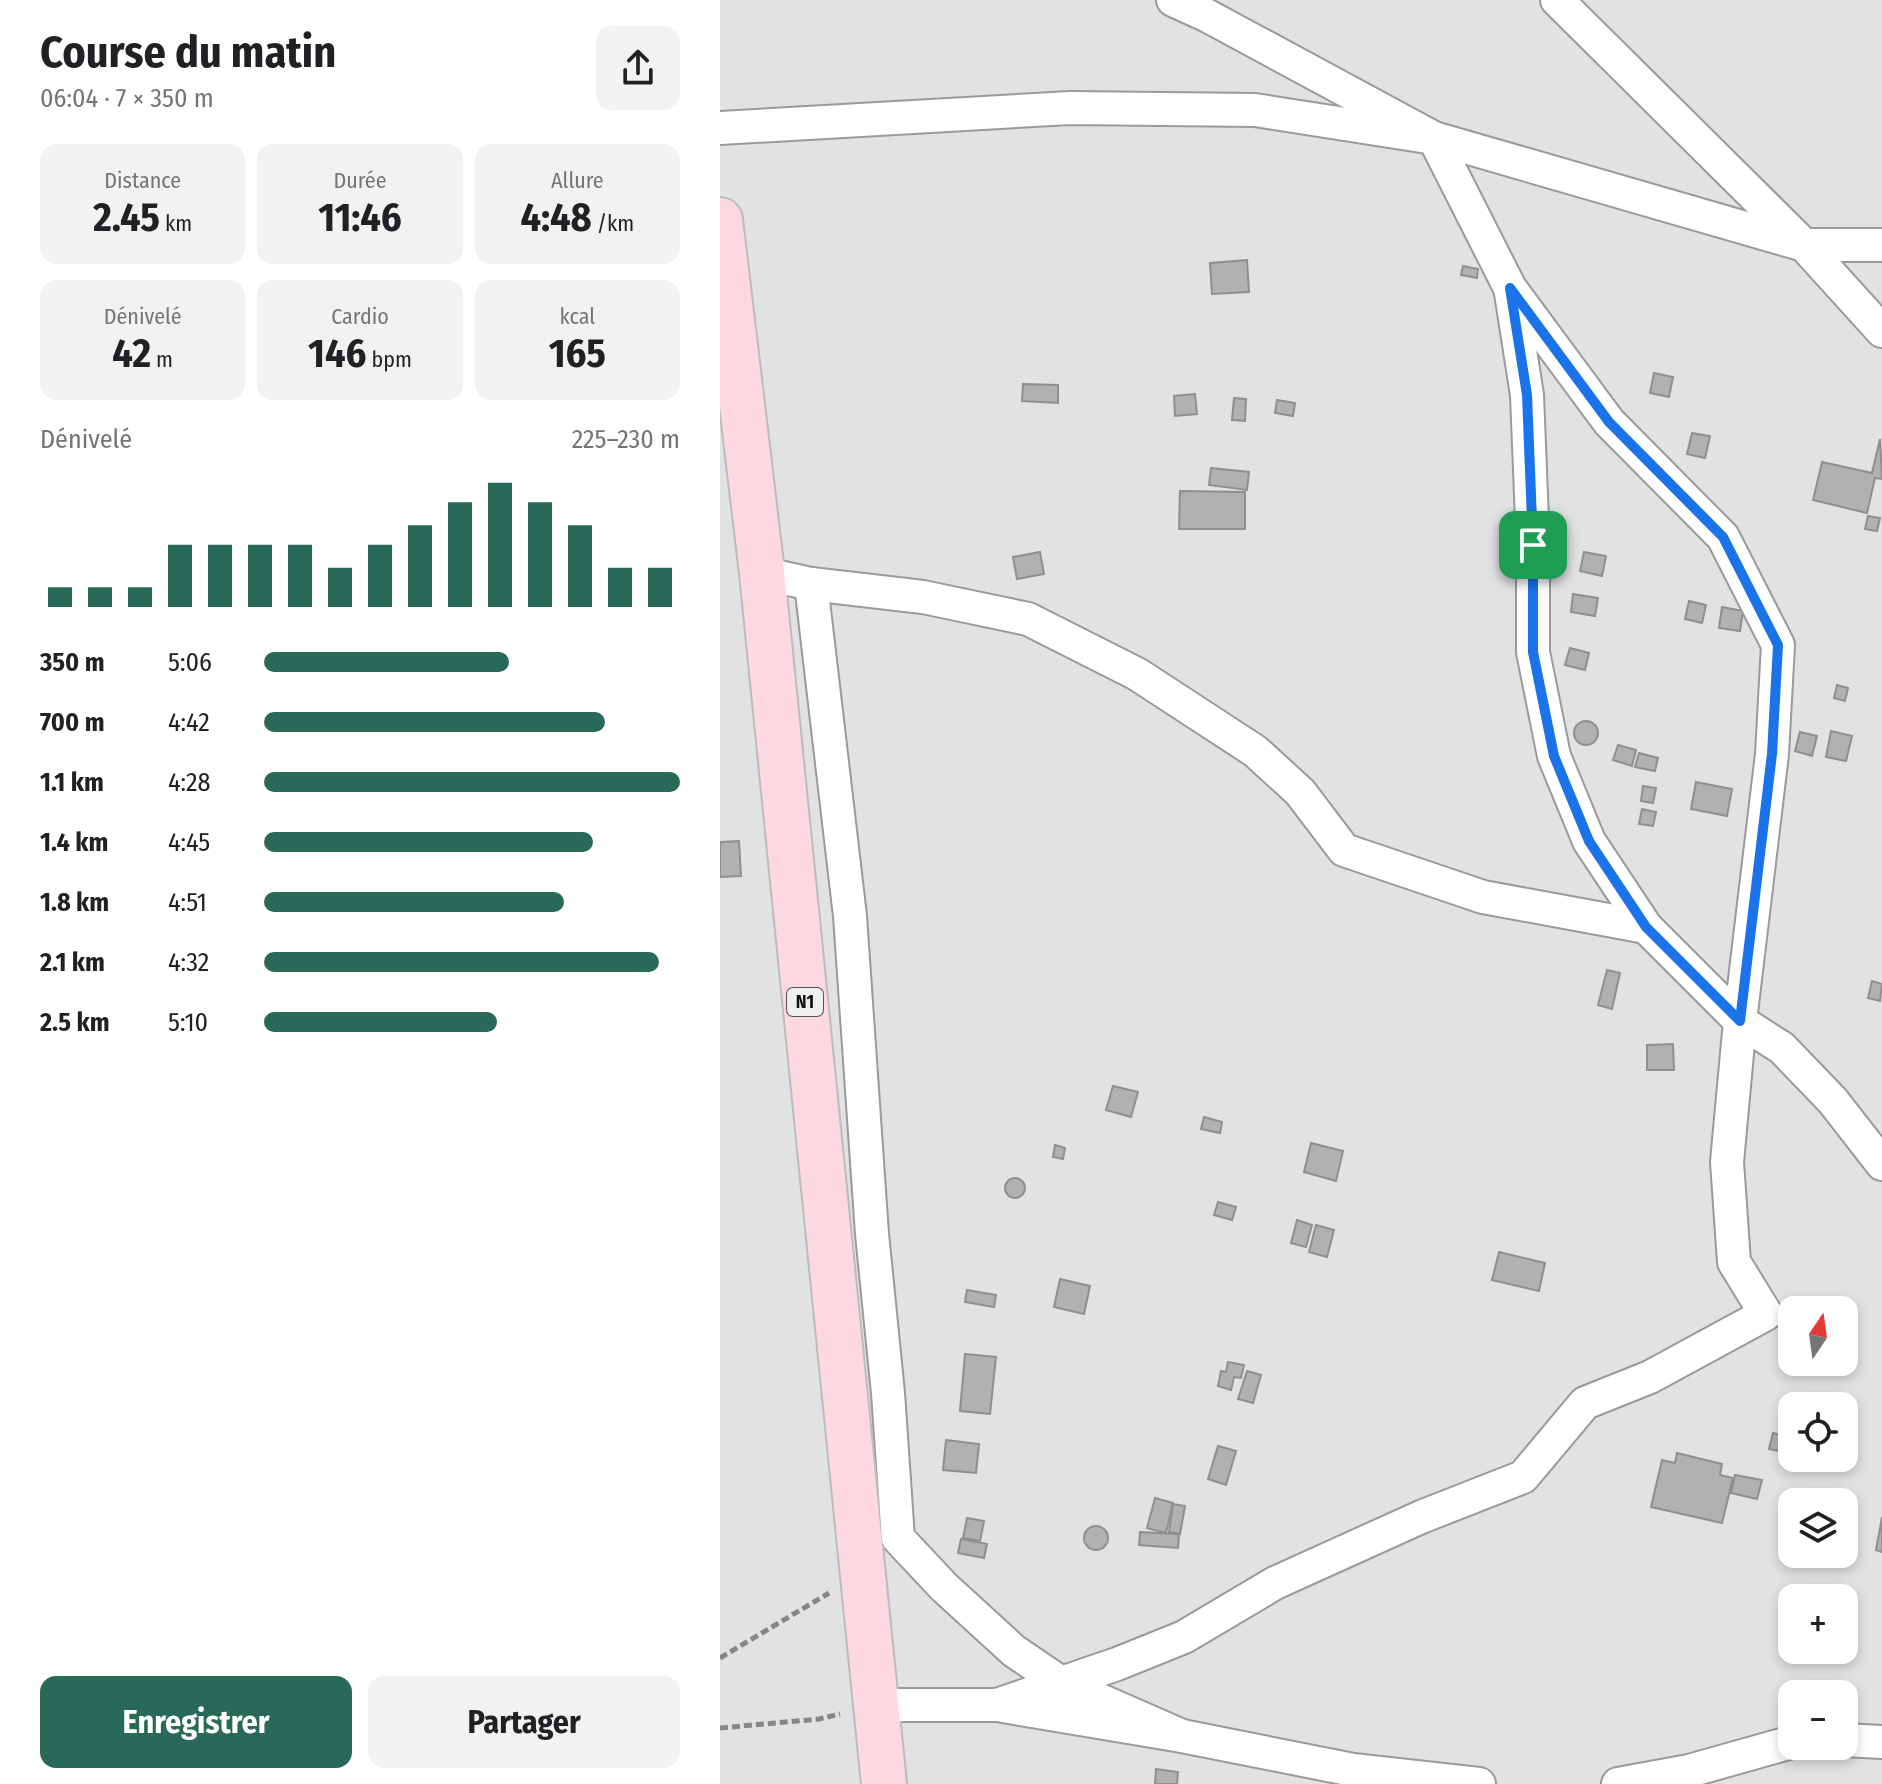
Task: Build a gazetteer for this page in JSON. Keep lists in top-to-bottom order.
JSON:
{
  "streets": {
    "main road": ["N1"]
  },
  "north": "top",
  "page": {
    "heading": ["Course du matin", "06:04 · 7 × 350 m"],
    "stats": [
      ["Distance", "2.45 km"],
      ["Durée", "11:46"],
      ["Allure", "4:48 /km"],
      ["Dénivelé", "42 m"],
      ["Cardio", "146 bpm"],
      ["kcal", "165"]
    ],
    "chart": ["Dénivelé", "225–230 m"],
    "list": [
      {
        "name": "350 m",
        "note": "5:06"
      },
      {
        "name": "700 m",
        "note": "4:42"
      },
      {
        "name": "1.1 km",
        "note": "4:28"
      },
      {
        "name": "1.4 km",
        "note": "4:45"
      },
      {
        "name": "1.8 km",
        "note": "4:51"
      },
      {
        "name": "2.1 km",
        "note": "4:32"
      },
      {
        "name": "2.5 km",
        "note": "5:10"
      }
    ],
    "map_buttons": ["+", "−"],
    "buttons": ["Enregistrer", "Partager"]
  }
}
